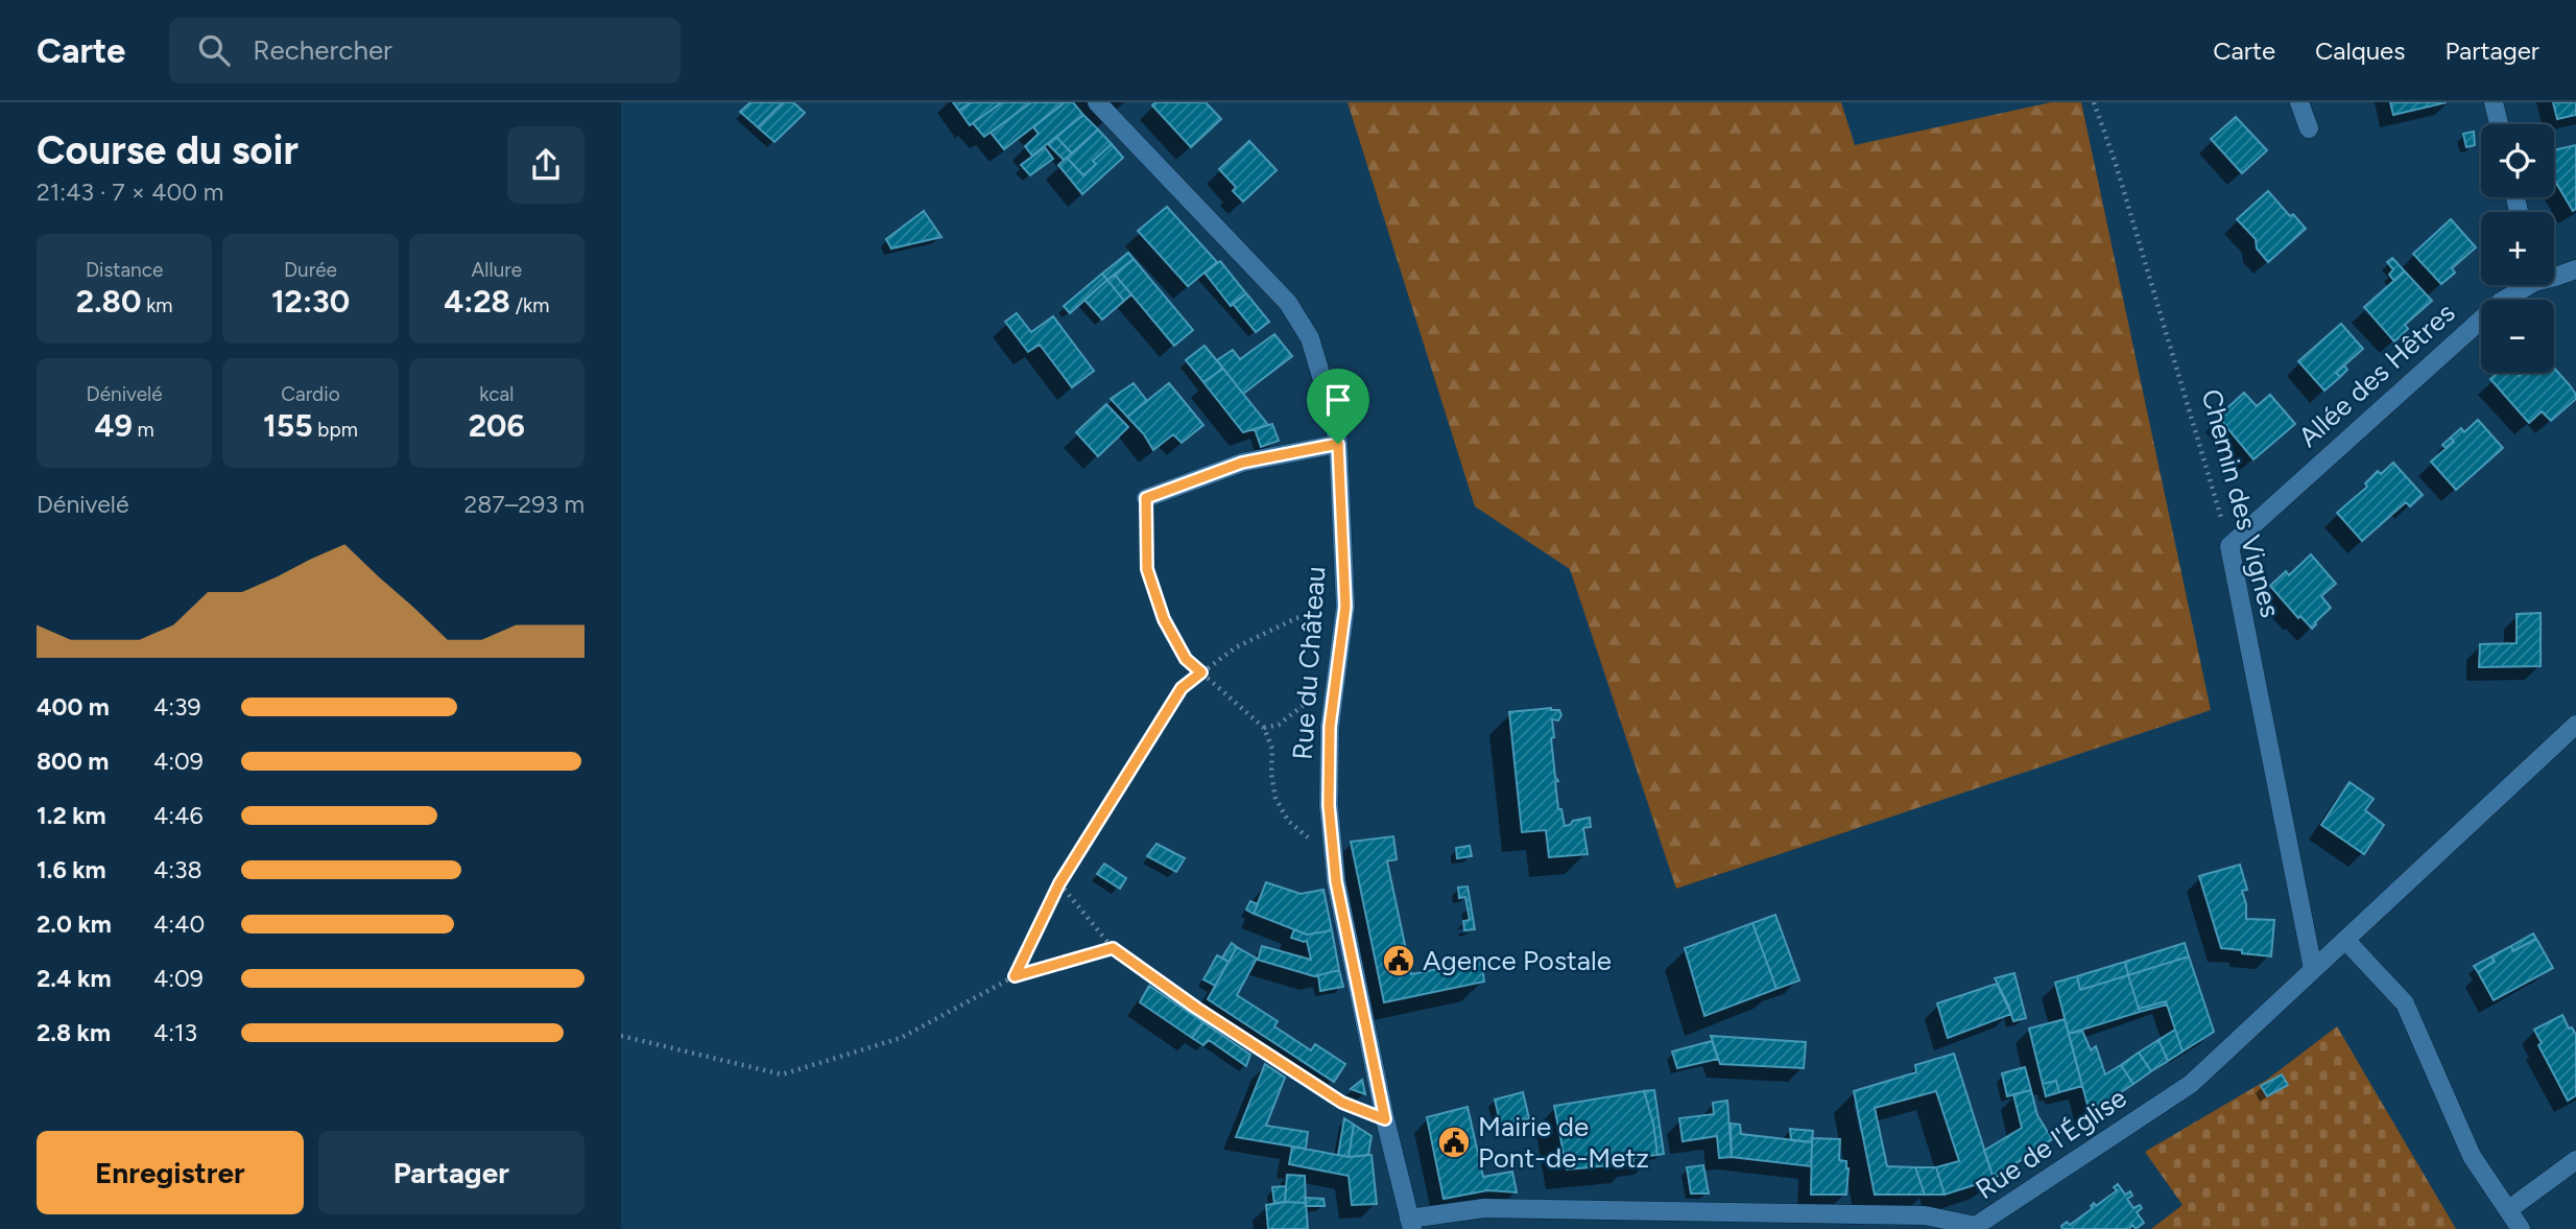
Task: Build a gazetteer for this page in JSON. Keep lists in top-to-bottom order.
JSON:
{
  "streets": {
    "street": [
      "Allée des Hêtres",
      "Chemin des Vignes",
      "Rue du Château",
      "Rue de l'Église"
    ]
  },
  "crossings": [
    ["Allée des Hêtres", "Chemin des Vignes"],
    ["Chemin des Vignes", "Rue de l'Église"],
    ["Rue du Château", "Rue de l'Église"]
  ],
  "places": {
    "public building": ["Agence Postale", "Mairie de Pont-de-Metz"]
  },
  "page": {
    "header": "Carte",
    "search": "Rechercher",
    "nav": ["Carte", "Calques", "Partager"],
    "heading": ["Course du soir", "21:43 · 7 × 400 m"],
    "map_buttons": ["+", "−"],
    "stats": [
      ["Distance", "2.80 km"],
      ["Durée", "12:30"],
      ["Allure", "4:28 /km"],
      ["Dénivelé", "49 m"],
      ["Cardio", "155 bpm"],
      ["kcal", "206"]
    ],
    "chart": ["Dénivelé", "287–293 m"],
    "list": [
      {
        "name": "400 m",
        "note": "4:39"
      },
      {
        "name": "800 m",
        "note": "4:09"
      },
      {
        "name": "1.2 km",
        "note": "4:46"
      },
      {
        "name": "1.6 km",
        "note": "4:38"
      },
      {
        "name": "2.0 km",
        "note": "4:40"
      },
      {
        "name": "2.4 km",
        "note": "4:09"
      },
      {
        "name": "2.8 km",
        "note": "4:13"
      }
    ],
    "buttons": ["Enregistrer", "Partager"]
  }
}
